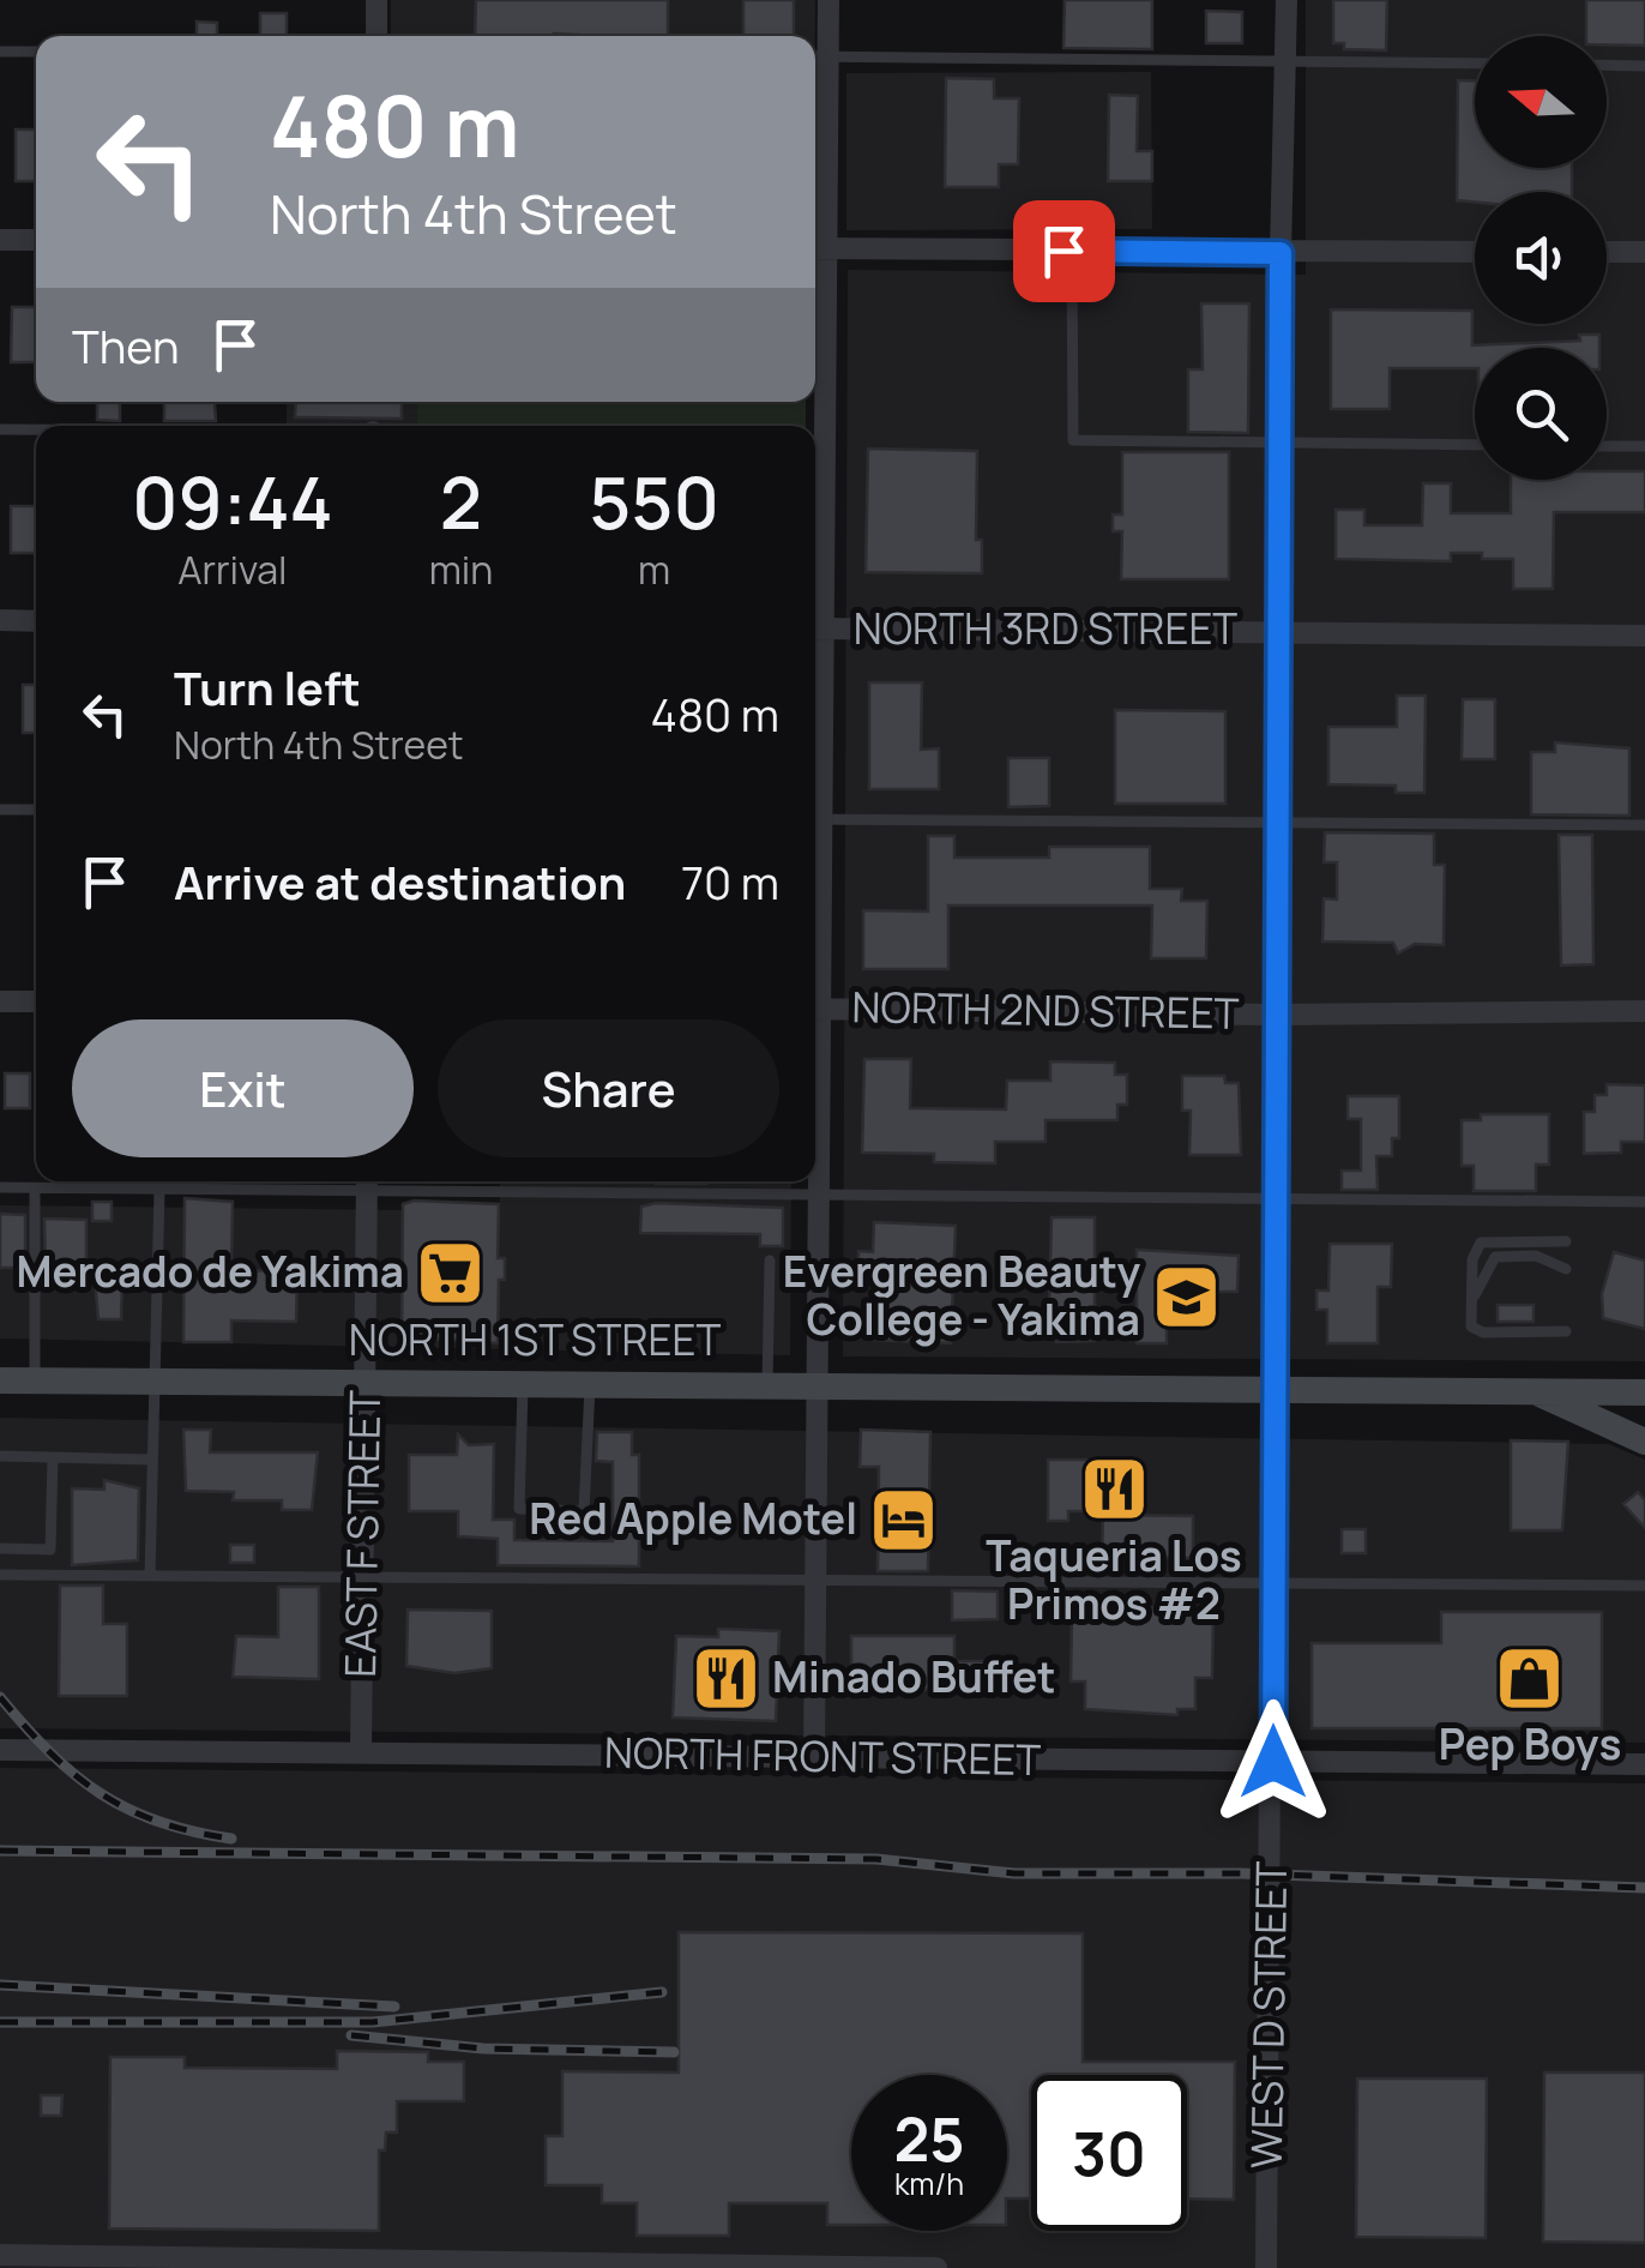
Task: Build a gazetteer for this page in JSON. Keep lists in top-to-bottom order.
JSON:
{
  "streets": {
    "main road": ["NORTH 1ST STREET"],
    "street": [
      "NORTH 3RD STREET",
      "NORTH 2ND STREET",
      "EAST F STREET",
      "NORTH FRONT STREET",
      "WEST D STREET"
    ]
  },
  "crossings": [
    ["NORTH 3RD STREET", "WEST D STREET"],
    ["NORTH 2ND STREET", "WEST D STREET"],
    ["NORTH 1ST STREET", "EAST F STREET"],
    ["NORTH 1ST STREET", "WEST D STREET"],
    ["EAST F STREET", "NORTH FRONT STREET"],
    ["NORTH FRONT STREET", "WEST D STREET"]
  ],
  "places": {
    "supermarket": ["Mercado de Yakima"],
    "school or university": ["Evergreen Beauty College - Yakima"],
    "restaurant": ["Taqueria Los Primos #2", "Minado Buffet"],
    "hotel": ["Red Apple Motel"],
    "shop": ["Pep Boys"]
  },
  "north": "left",
  "page": {
    "turn": ["480 m", "North 4th Street"],
    "then": "Then",
    "eta": [
      "09:44",
      "Arrival",
      "2",
      "min",
      "550",
      "m"
    ],
    "list": [
      {
        "name": "Turn left",
        "note": "North 4th Street",
        "value": "480 m"
      },
      {
        "name": "Arrive at destination",
        "value": "70 m"
      }
    ],
    "buttons": ["Exit", "Share"],
    "speed": "25 km/h",
    "limit": "30"
  }
}
